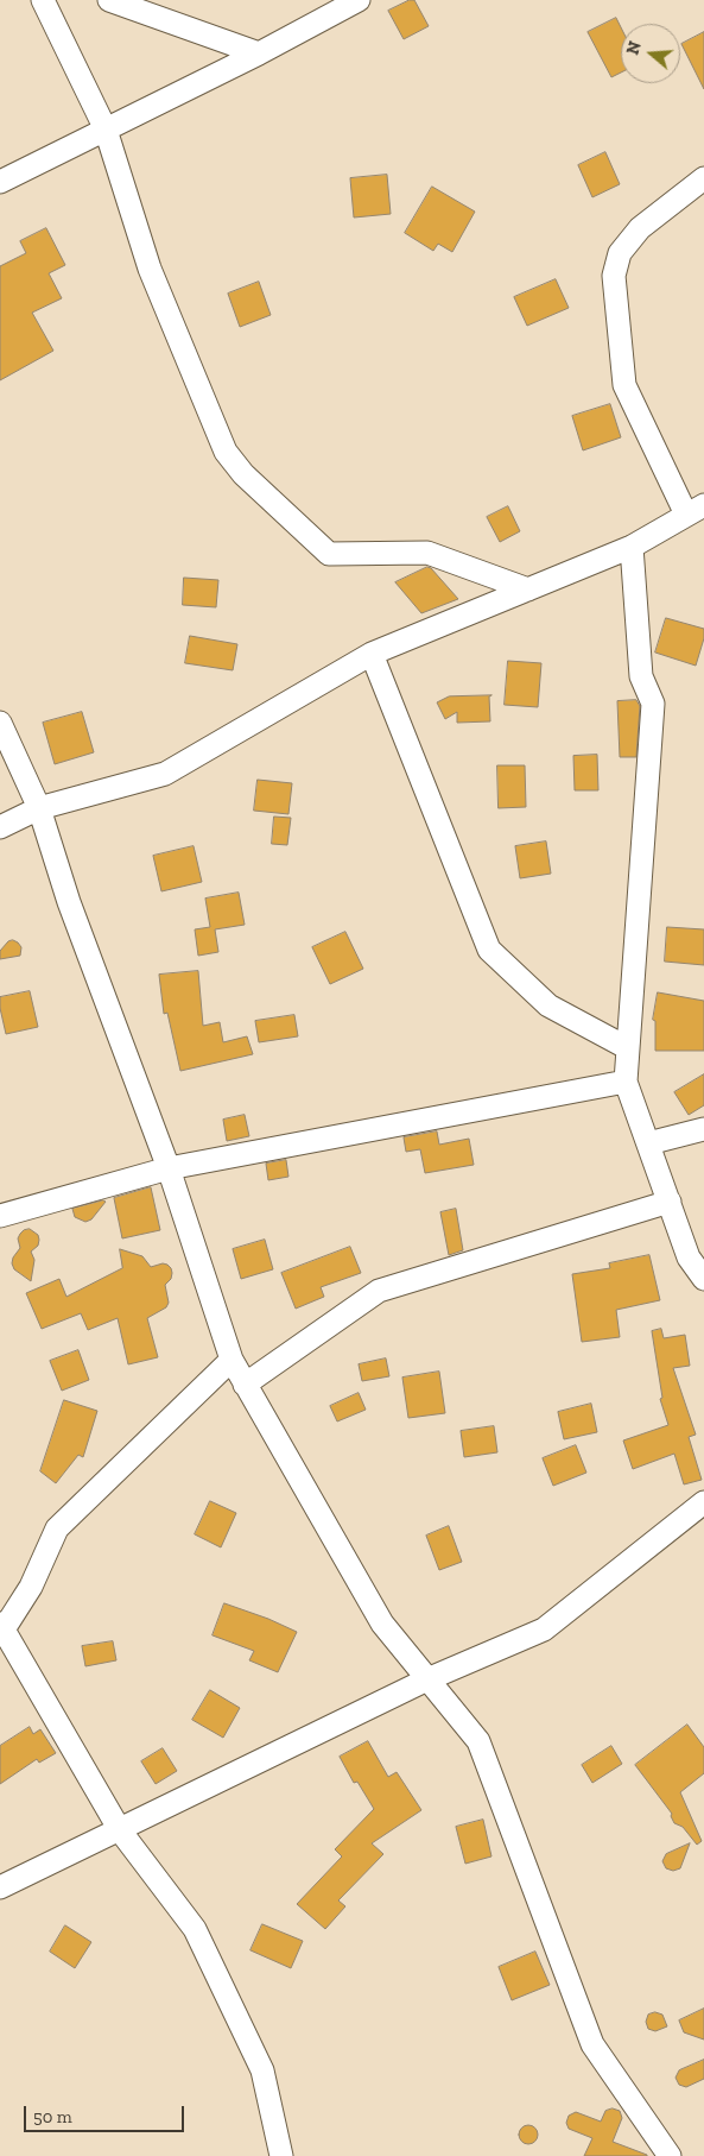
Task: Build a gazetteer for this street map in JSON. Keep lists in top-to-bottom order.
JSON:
{
  "scale_bar": "50 m",
  "north": "left"
}
